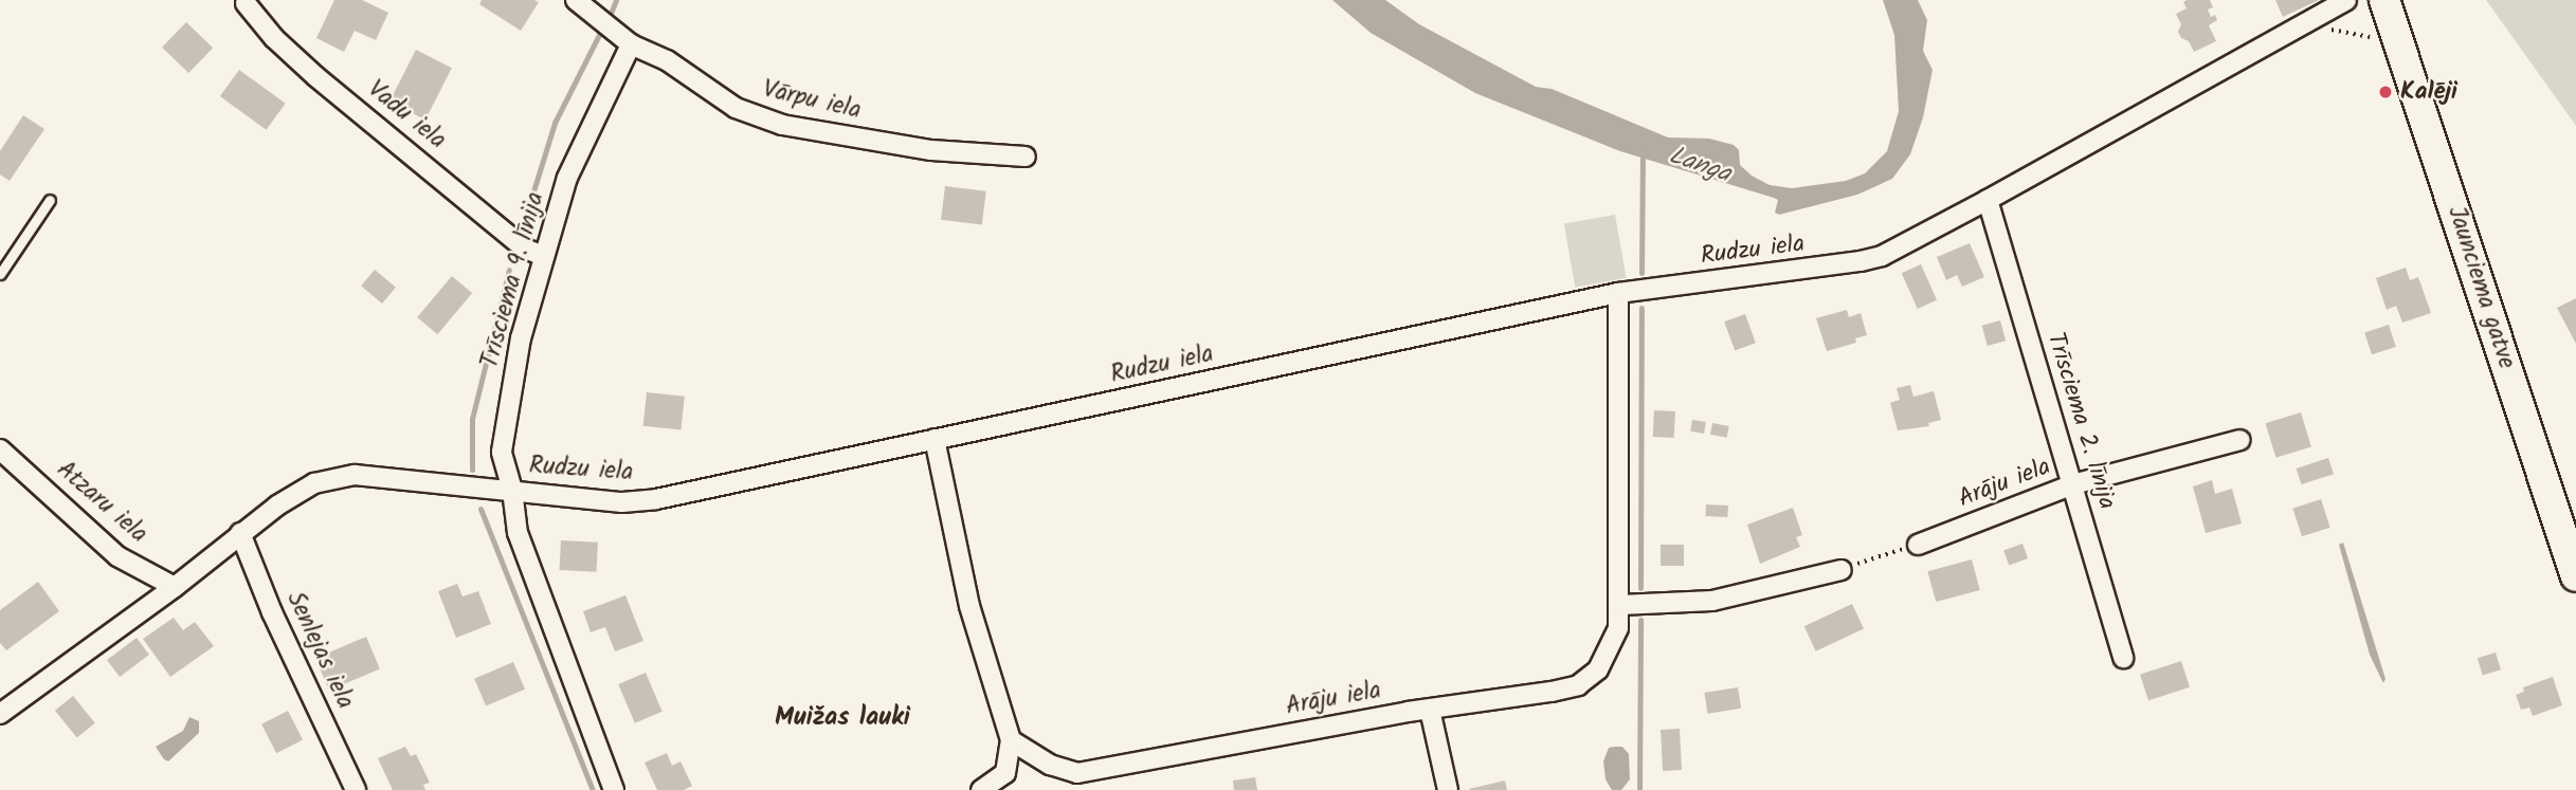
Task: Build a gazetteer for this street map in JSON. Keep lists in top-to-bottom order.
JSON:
{
  "streets": {
    "main road": ["Jaunciema gatve"],
    "street": [
      "Vārpu iela",
      "Vadu iela",
      "Rudzu iela",
      "Trīsciema 9. līnija",
      "Trīsciema 2. līnija",
      "Arāju iela",
      "Atzaru iela",
      "Senlejas iela"
    ]
  },
  "crossings": [
    ["Vārpu iela", "Trīsciema 9. līnija"],
    ["Vadu iela", "Trīsciema 9. līnija"],
    ["Rudzu iela", "Trīsciema 9. līnija"],
    ["Rudzu iela", "Trīsciema 2. līnija"],
    ["Rudzu iela", "Arāju iela"],
    ["Rudzu iela", "Atzaru iela"],
    ["Rudzu iela", "Senlejas iela"],
    ["Trīsciema 2. līnija", "Arāju iela"]
  ],
  "districts": ["Muižas lauki"],
  "water": ["Langa"],
  "places": ["Kalēji"]
}
